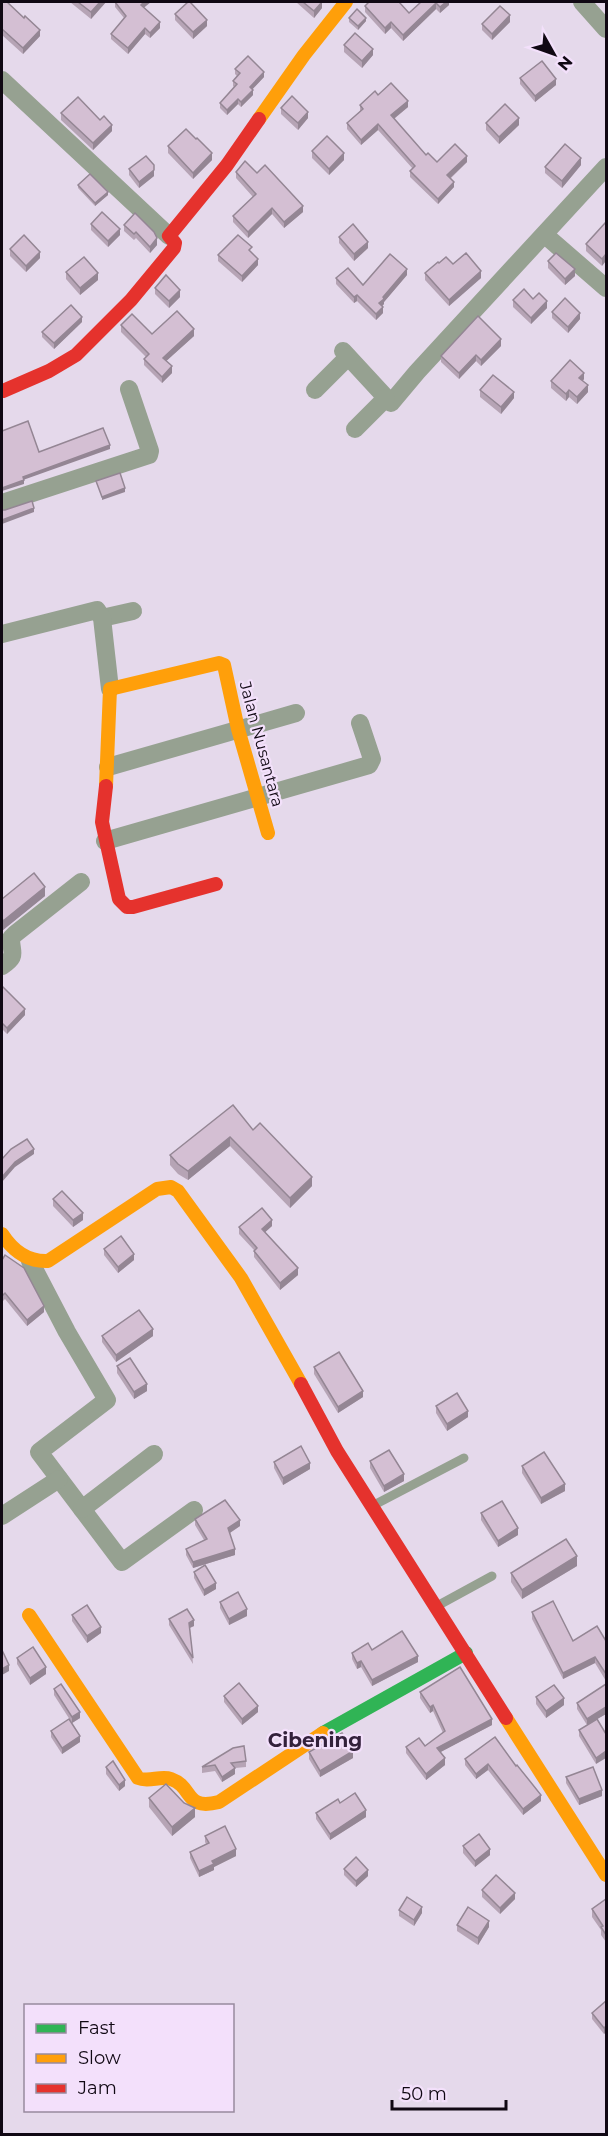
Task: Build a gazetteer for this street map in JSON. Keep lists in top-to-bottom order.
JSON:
{
  "streets": {
    "street": ["Jalan Nusantara"]
  },
  "districts": ["Cibening"],
  "legend": ["Fast", "Slow", "Jam"],
  "scale_bar": "50 m",
  "north": "bottom right"
}
